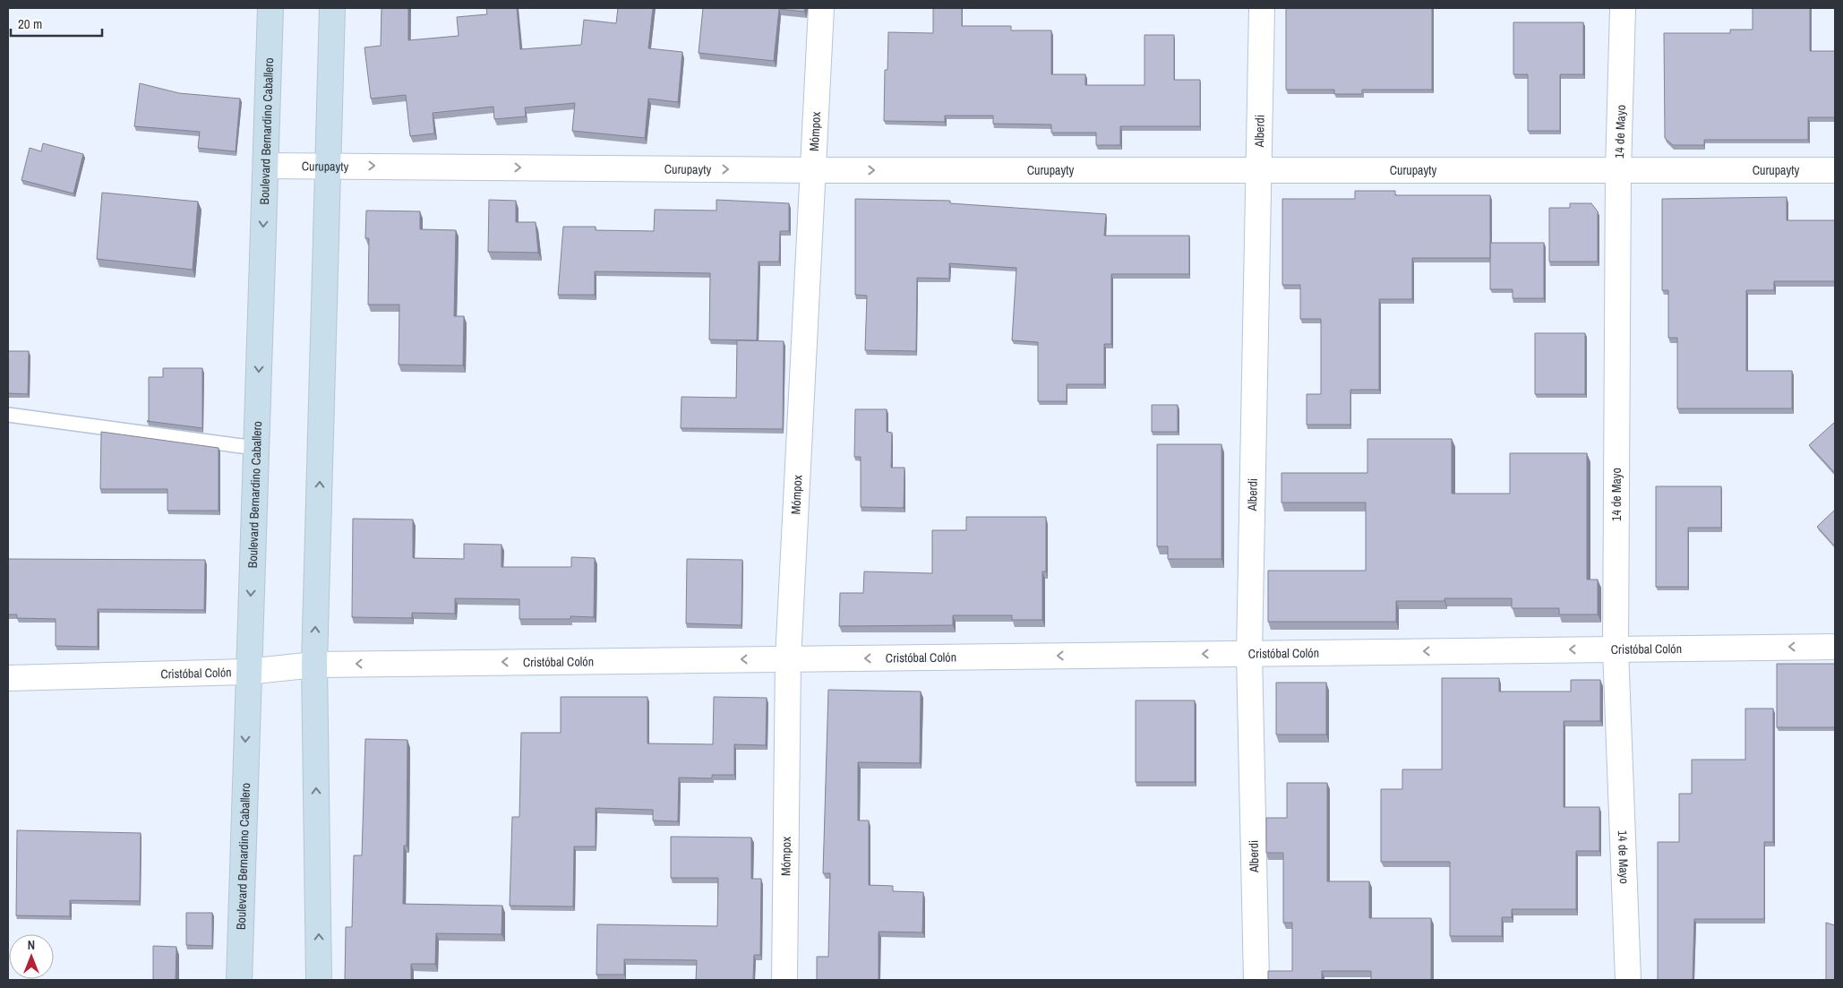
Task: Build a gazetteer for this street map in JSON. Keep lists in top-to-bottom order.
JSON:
{
  "streets": {
    "main road": ["Boulevard Bernardino Caballero"],
    "street": [
      "Mómpox",
      "Alberdi",
      "14 de Mayo",
      "Curupayty",
      "Cristóbal Colón"
    ]
  },
  "crossings": [
    ["Boulevard Bernardino Caballero", "Curupayty"],
    ["Boulevard Bernardino Caballero", "Cristóbal Colón"],
    ["Mómpox", "Curupayty"],
    ["Mómpox", "Cristóbal Colón"],
    ["Alberdi", "Curupayty"],
    ["Alberdi", "Cristóbal Colón"],
    ["14 de Mayo", "Curupayty"],
    ["14 de Mayo", "Cristóbal Colón"]
  ],
  "one_way": ["Curupayty", "Cristóbal Colón"],
  "scale_bar": "20 m",
  "north": "top"
}
